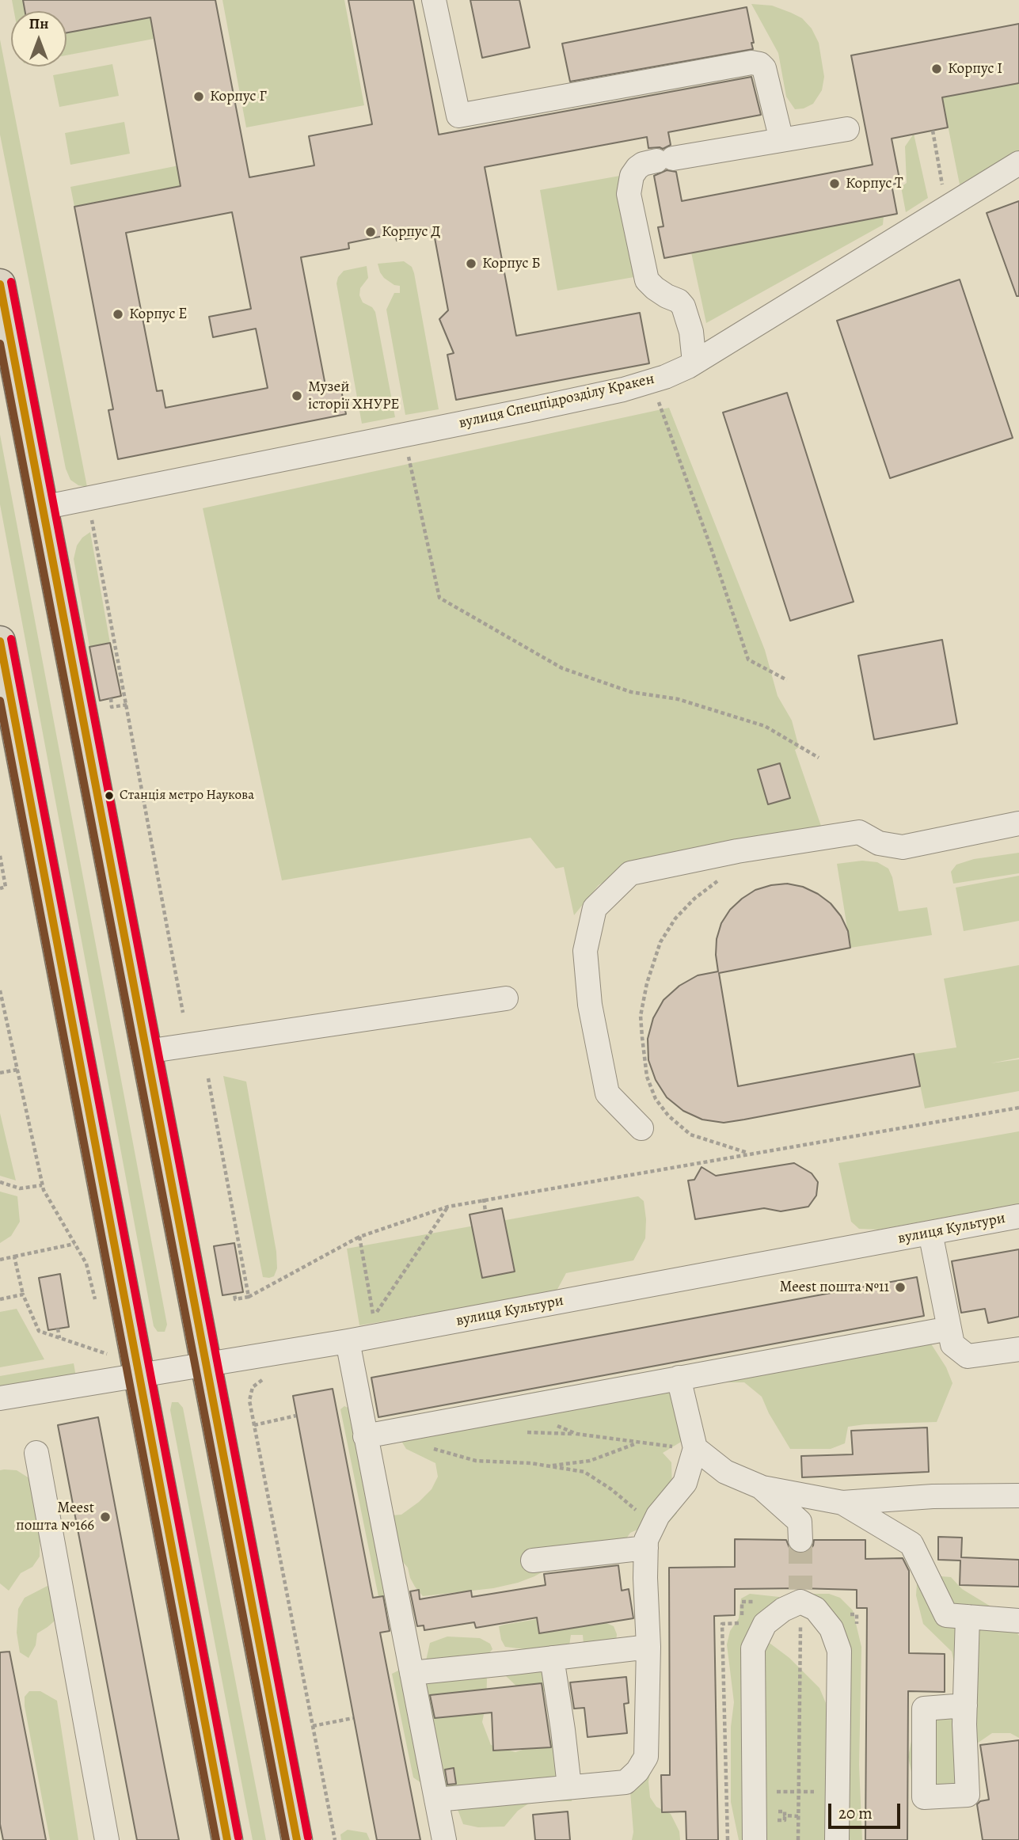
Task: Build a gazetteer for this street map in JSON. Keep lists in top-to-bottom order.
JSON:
{
  "streets": {
    "street": ["вулиця Спецпідрозділу Кракен", "вулиця Культури"]
  },
  "places": [
    "Корпус І",
    "Корпус Г",
    "Корпус T",
    "Корпус Д",
    "Корпус Б",
    "Корпус E",
    "Музей історії ХНУРЕ",
    "Станція метро Наукова",
    "Meest пошта №11",
    "Meest пошта №166"
  ],
  "scale_bar": "20 m",
  "north": "top"
}
